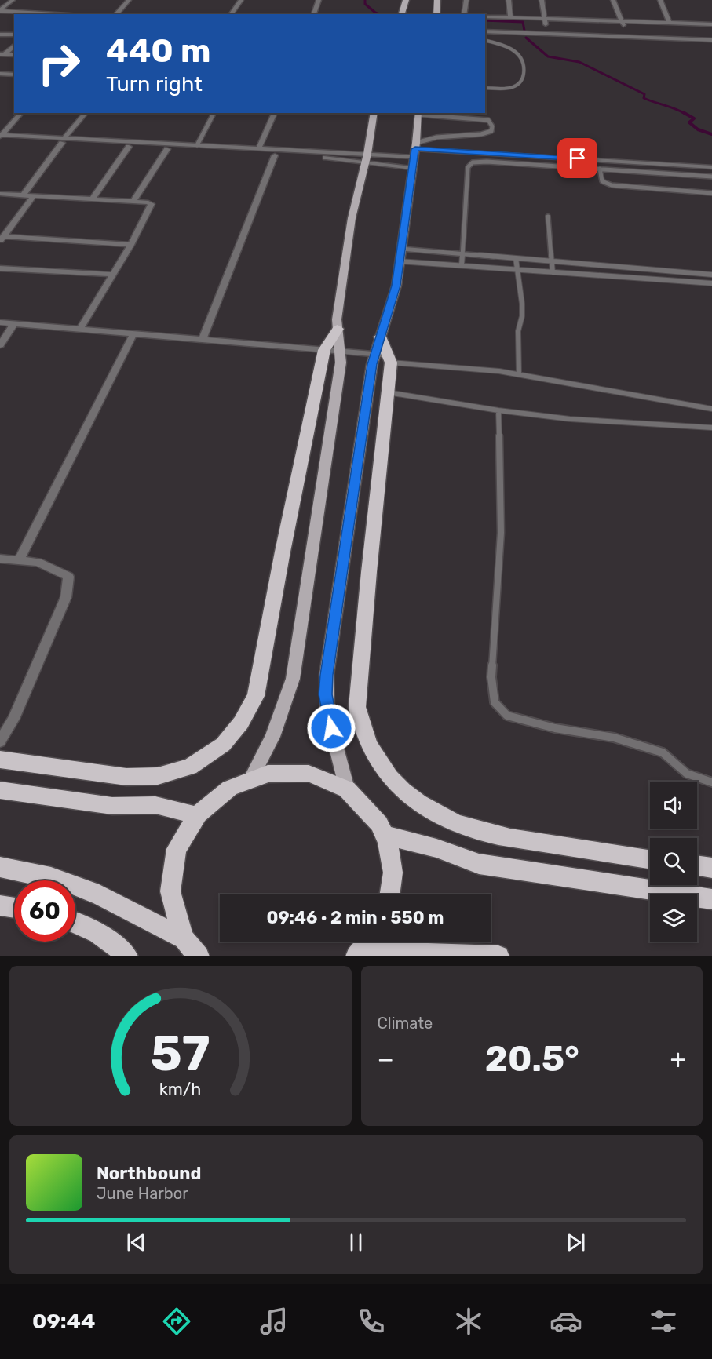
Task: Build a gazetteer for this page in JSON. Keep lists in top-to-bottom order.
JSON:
{
  "page": {
    "turn": ["440 m", "Turn right"],
    "limit": "60",
    "trip": "09:46 · 2 min · 550 m",
    "tile": "Climate",
    "heat": ["−", "20.5°", "+"],
    "song": ["Northbound", "June Harbor"],
    "tabs": "09:44",
    "gauge": ["57", "km/h"]
  }
}
